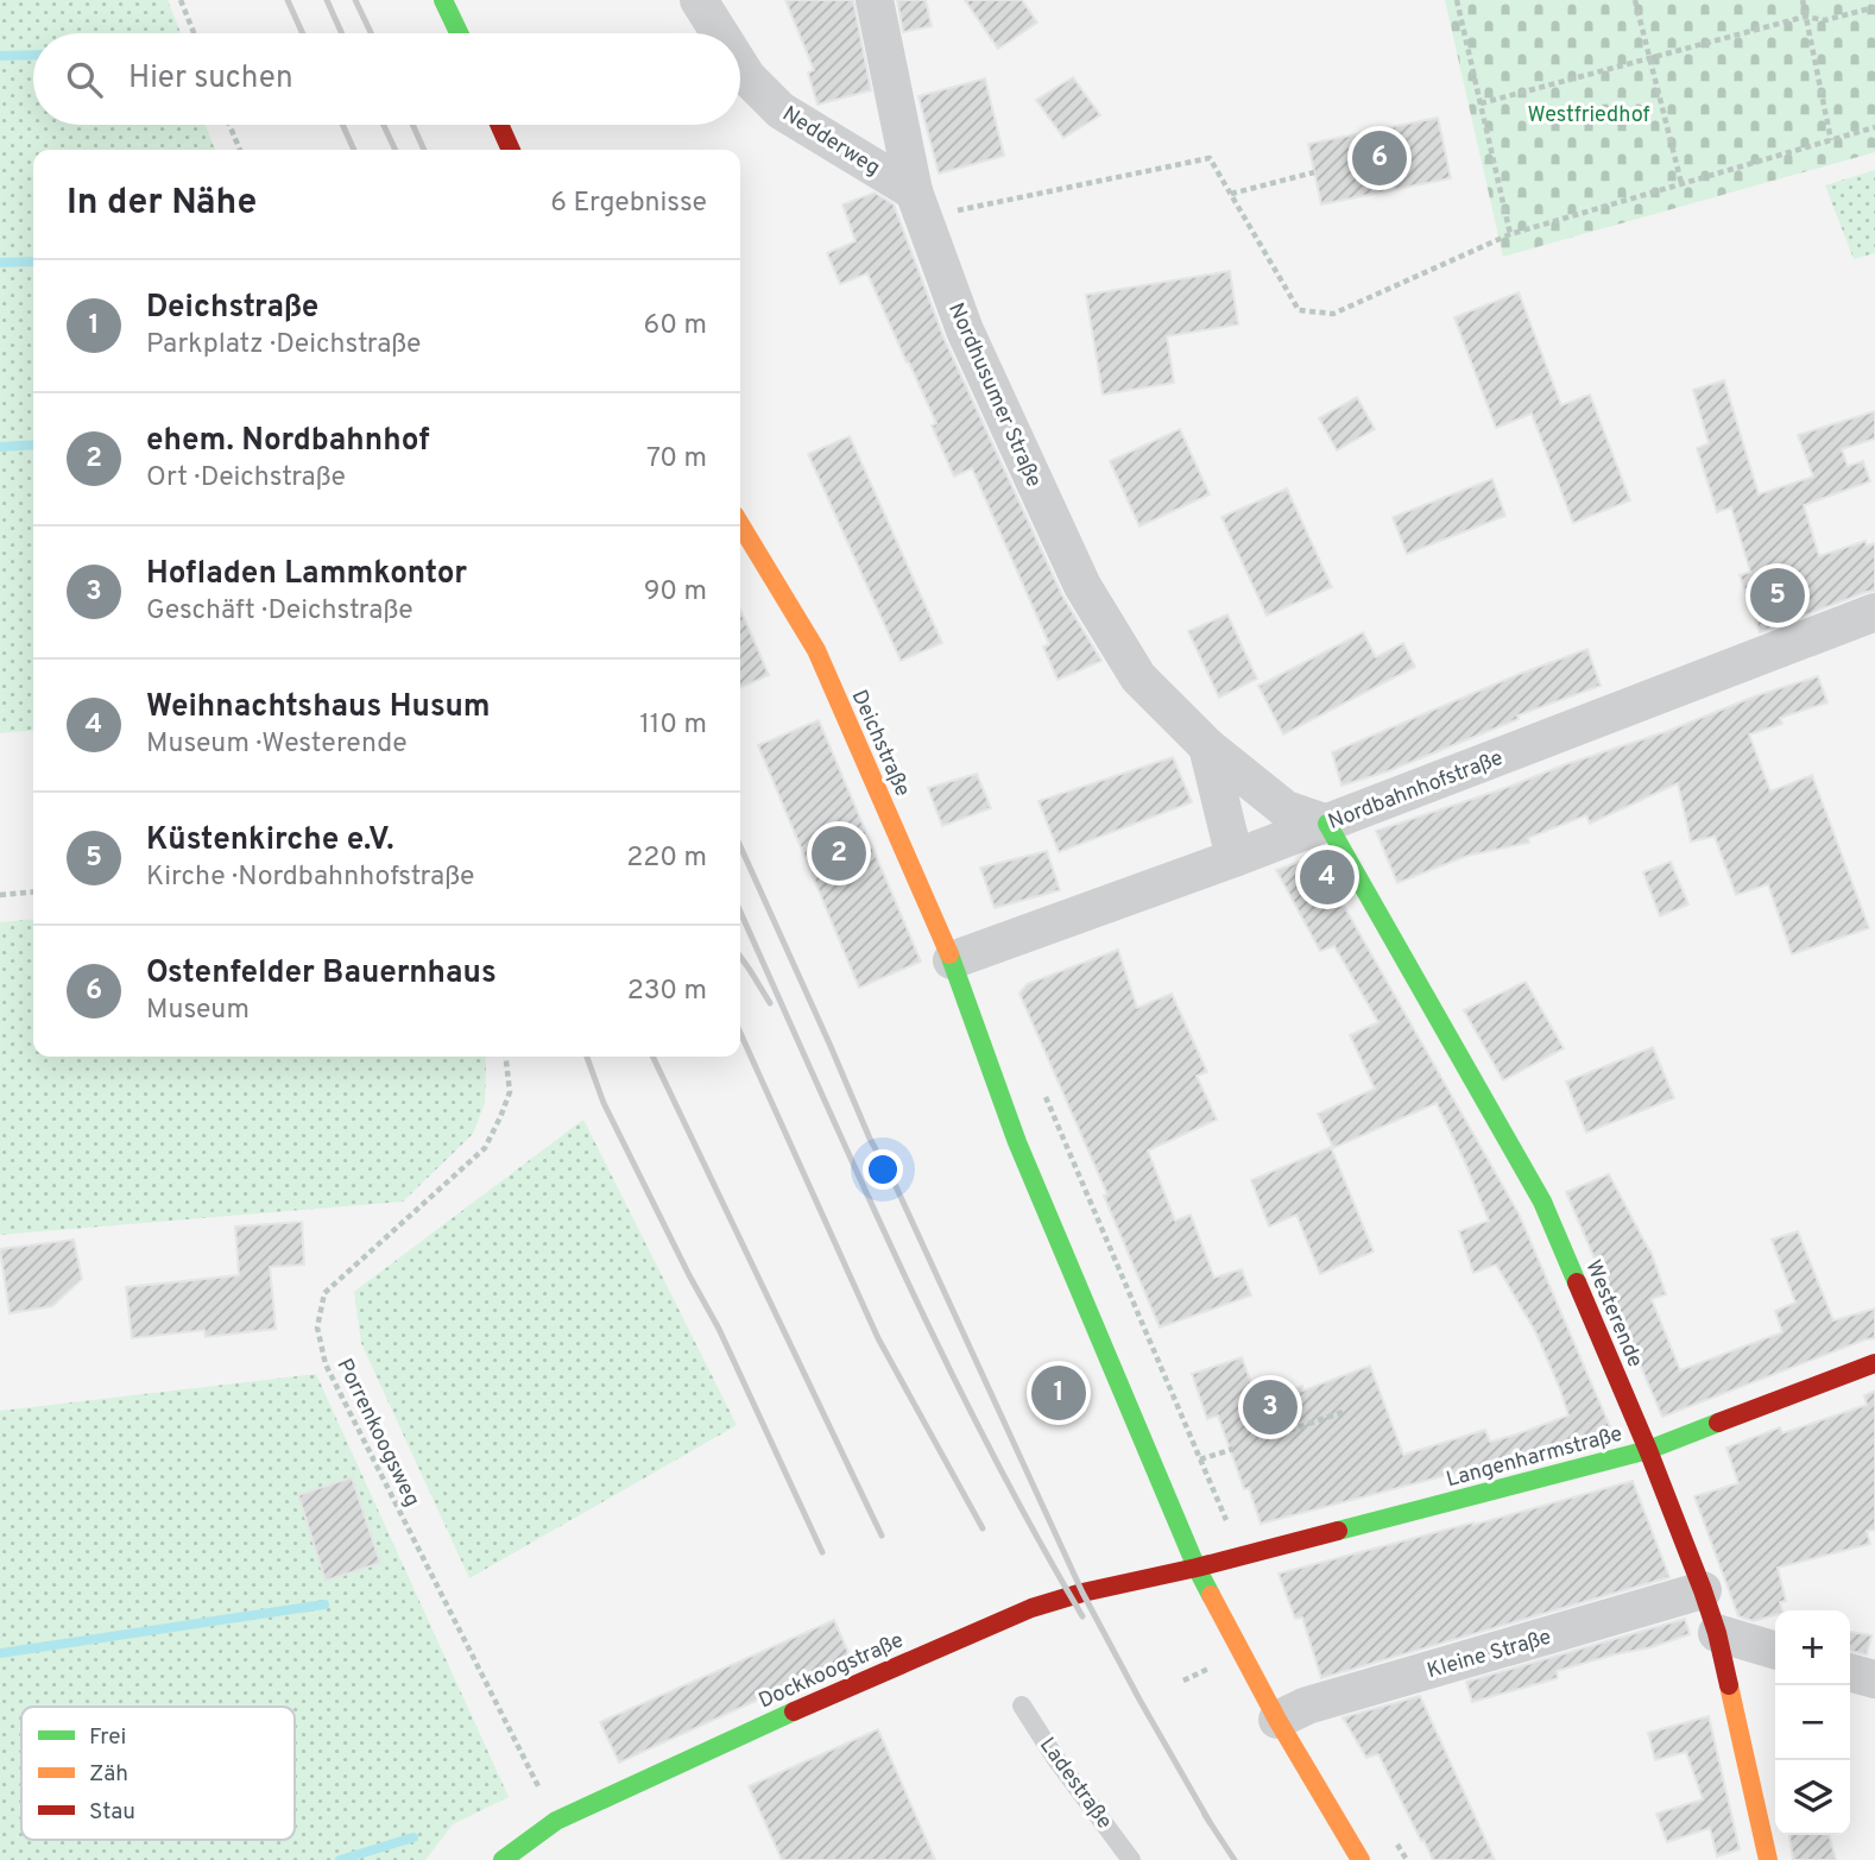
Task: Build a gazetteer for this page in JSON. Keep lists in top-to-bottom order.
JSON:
{
  "streets": {
    "street": [
      "Nedderweg",
      "Nordhusumer Straße",
      "Deichstraße",
      "Nordbahnhofstraße",
      "Westerende",
      "Langenharmstraße",
      "Kleine Straße",
      "Dockkoogstraße"
    ],
    "lane": ["Ladestraße"],
    "path": ["Porrenkoogsweg"]
  },
  "crossings": [
    ["Nedderweg", "Nordhusumer Straße"],
    ["Nordhusumer Straße", "Nordbahnhofstraße"],
    ["Nordhusumer Straße", "Westerende"],
    ["Deichstraße", "Nordbahnhofstraße"],
    ["Deichstraße", "Langenharmstraße"],
    ["Deichstraße", "Kleine Straße"],
    ["Deichstraße", "Dockkoogstraße"],
    ["Nordbahnhofstraße", "Westerende"],
    ["Westerende", "Langenharmstraße"],
    ["Westerende", "Kleine Straße"],
    ["Porrenkoogsweg", "Dockkoogstraße"],
    ["Langenharmstraße", "Dockkoogstraße"]
  ],
  "parks": ["Westfriedhof"],
  "legend": ["Frei", "Zäh", "Stau"],
  "page": {
    "search": "Hier suchen",
    "pins": [
      "6",
      "5",
      "2",
      "4",
      "1",
      "3"
    ],
    "heading": ["In der Nähe", "6 Ergebnisse"],
    "list": [
      {
        "mark": "1",
        "name": "Deichstraße",
        "note": "Parkplatz · Deichstraße",
        "value": "60 m"
      },
      {
        "mark": "2",
        "name": "ehem. Nordbahnhof",
        "note": "Ort · Deichstraße",
        "value": "70 m"
      },
      {
        "mark": "3",
        "name": "Hofladen Lammkontor",
        "note": "Geschäft · Deichstraße",
        "value": "90 m"
      },
      {
        "mark": "4",
        "name": "Weihnachtshaus Husum",
        "note": "Museum · Westerende",
        "value": "110 m"
      },
      {
        "mark": "5",
        "name": "Küstenkirche e.V.",
        "note": "Kirche · Nordbahnhofstraße",
        "value": "220 m"
      },
      {
        "mark": "6",
        "name": "Ostenfelder Bauernhaus",
        "note": "Museum",
        "value": "230 m"
      }
    ],
    "map_buttons": ["+", "−"]
  }
}
